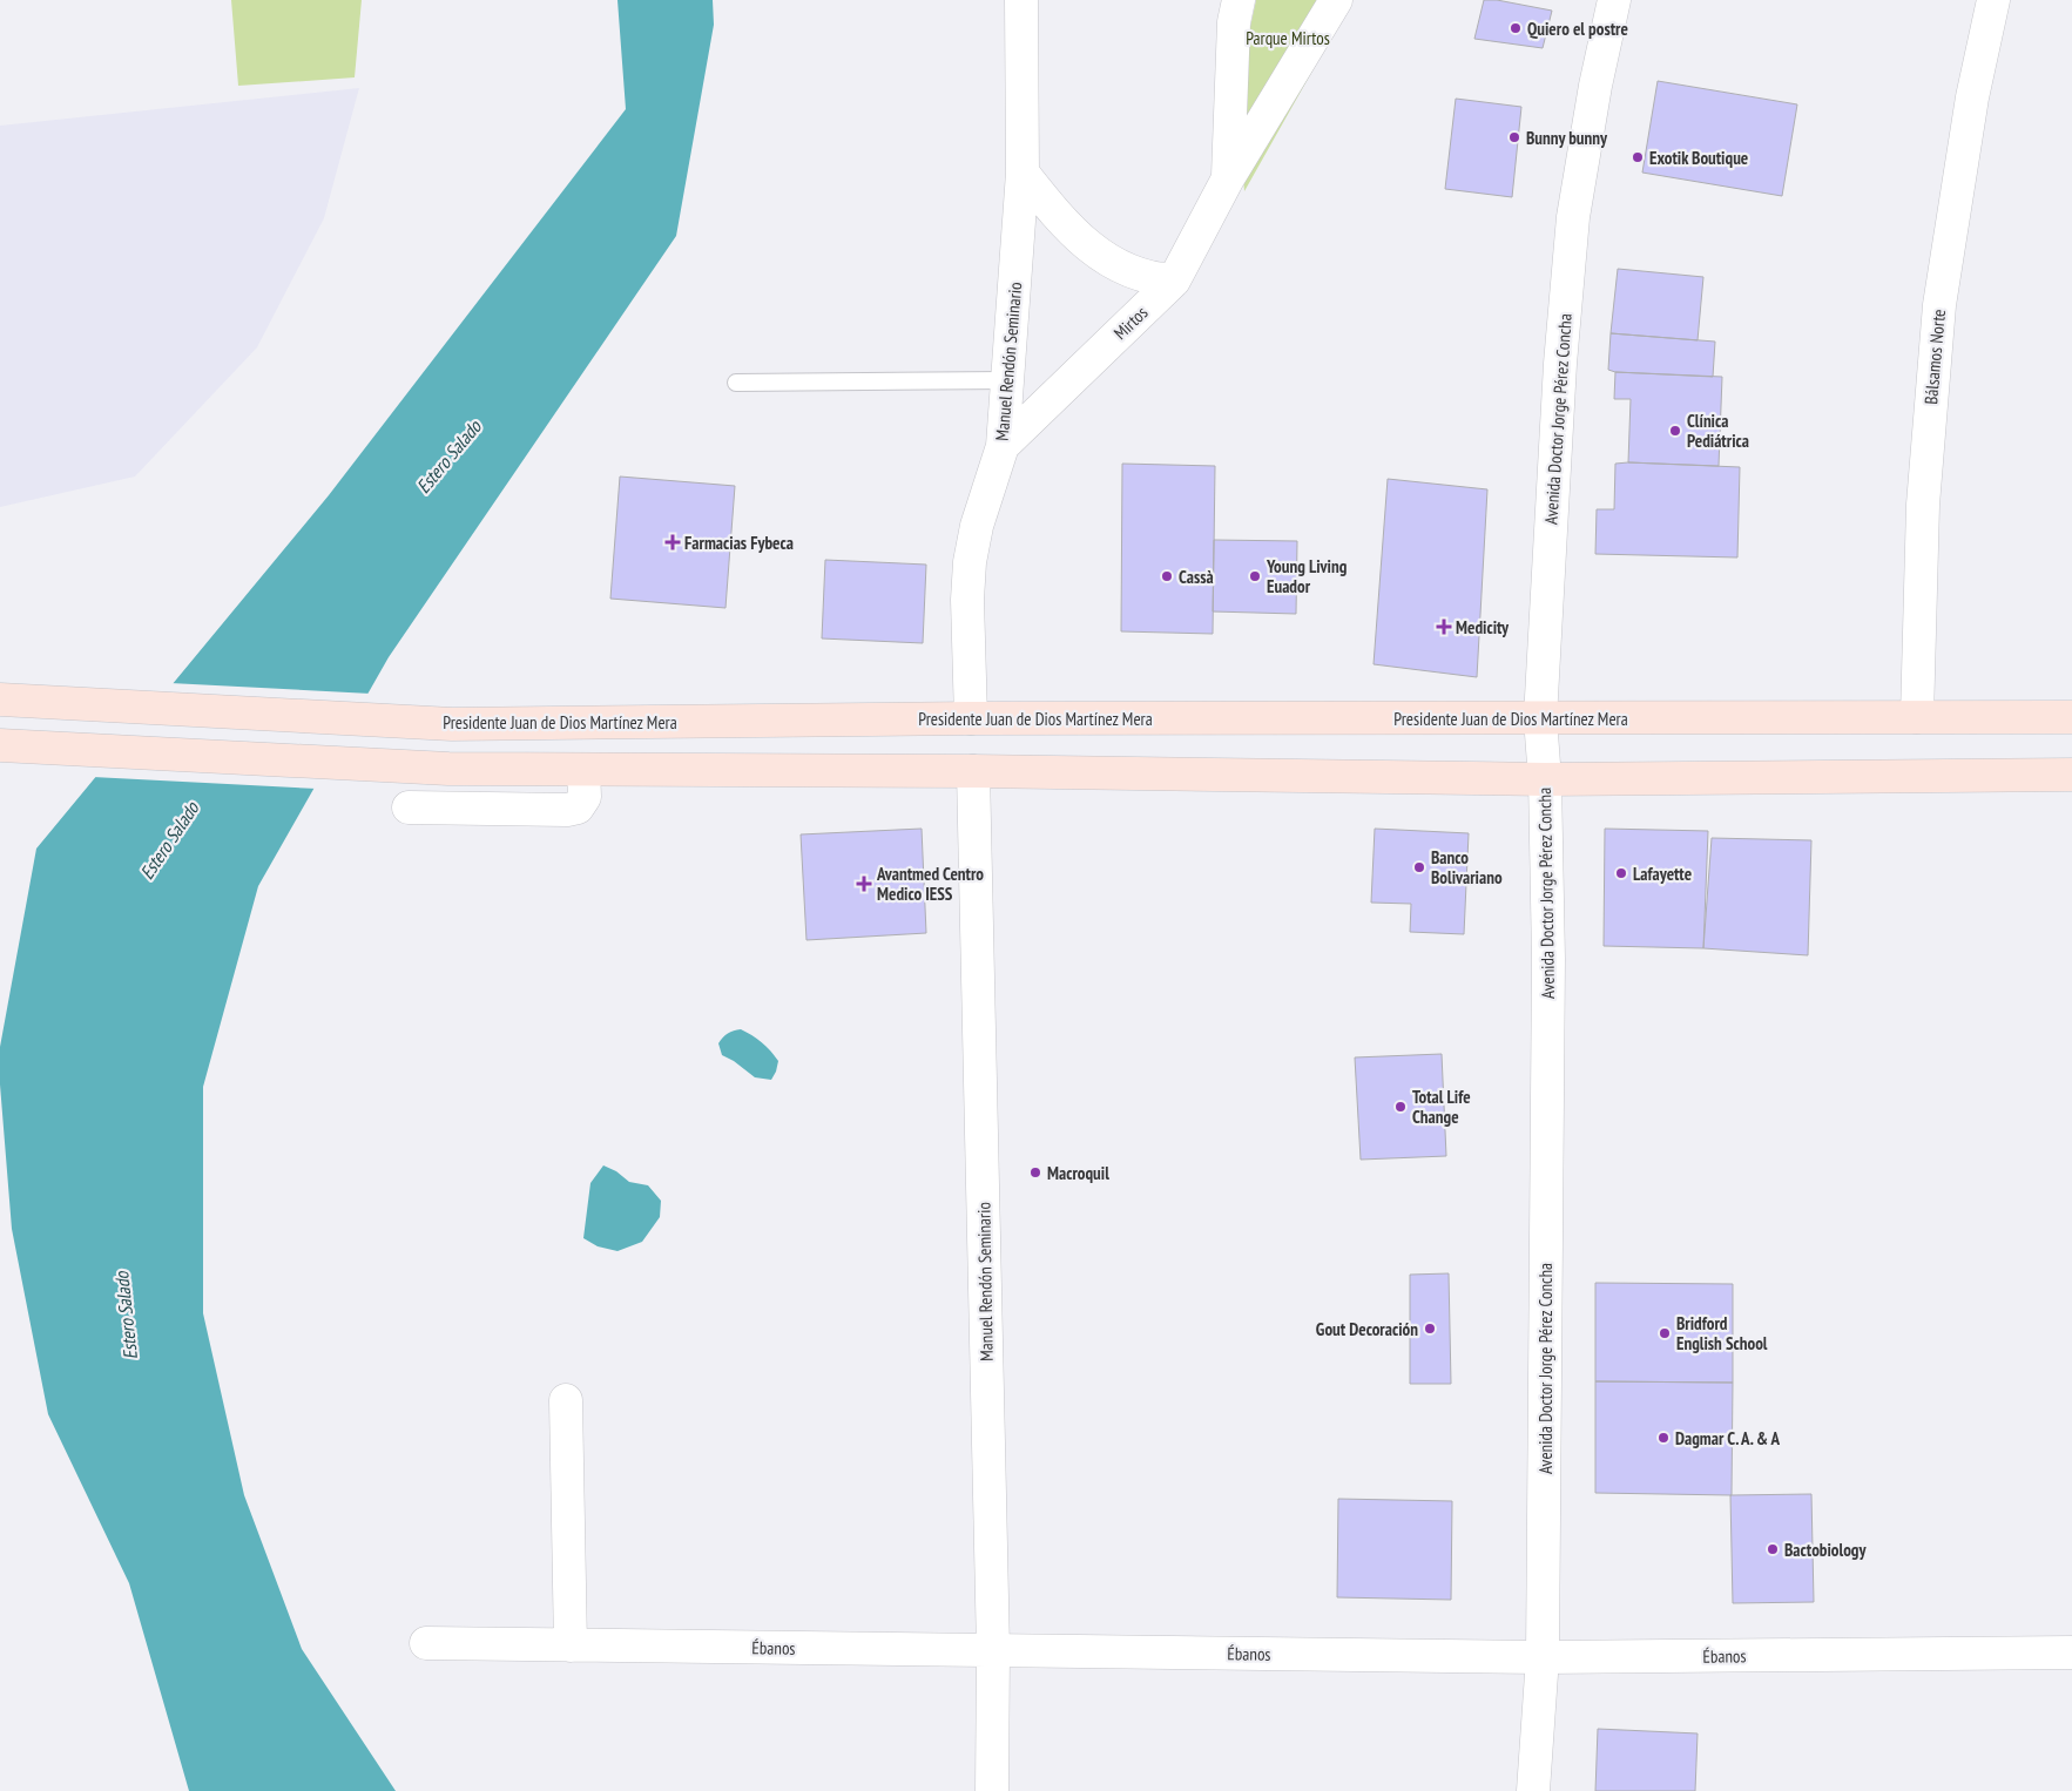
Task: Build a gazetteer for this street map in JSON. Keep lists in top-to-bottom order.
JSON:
{
  "streets": {
    "main road": ["Presidente Juan de Dios Martínez Mera"],
    "street": [
      "Mirtos",
      "Bálsamos Norte",
      "Manuel Rendón Seminario",
      "Avenida Doctor Jorge Pérez Concha",
      "Ébanos"
    ]
  },
  "crossings": [
    ["Mirtos", "Manuel Rendón Seminario"],
    ["Bálsamos Norte", "Presidente Juan de Dios Martínez Mera"],
    ["Manuel Rendón Seminario", "Presidente Juan de Dios Martínez Mera"],
    ["Manuel Rendón Seminario", "Ébanos"],
    ["Avenida Doctor Jorge Pérez Concha", "Presidente Juan de Dios Martínez Mera"],
    ["Avenida Doctor Jorge Pérez Concha", "Ébanos"]
  ],
  "water": ["Estero Salado"],
  "parks": ["Parque Mirtos"],
  "places": {
    "other": [
      "Quiero el postre",
      "Bunny bunny",
      "Exotik Boutique",
      "Clínica Pediátrica",
      "Cassà",
      "Young Living Euador",
      "Banco Bolivariano",
      "Lafayette",
      "Total Life Change",
      "Macroquil",
      "Gout Decoración",
      "Bridford English School",
      "Dagmar C. A. & A",
      "Bactobiology"
    ],
    "health": ["Farmacias Fybeca", "Medicity", "Avantmed Centro Medico IESS"]
  }
}
